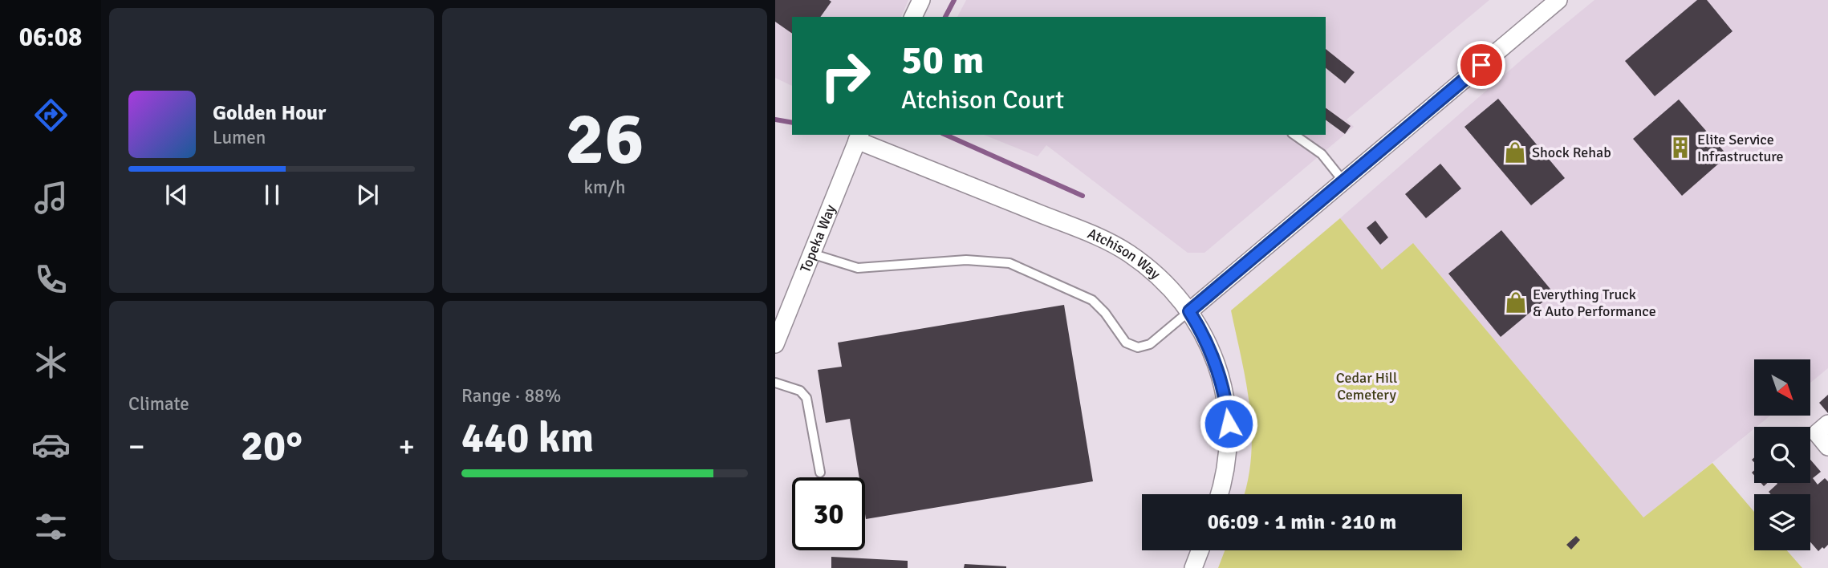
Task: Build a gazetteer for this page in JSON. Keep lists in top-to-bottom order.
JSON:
{
  "streets": {
    "street": ["Topeka Way", "Atchison Way"]
  },
  "crossings": [
    ["Topeka Way", "Atchison Way"]
  ],
  "parks": ["Cedar Hill Cemetery"],
  "places": {
    "building": ["Elite Service Infrastructure"],
    "shop": ["Shock Rehab", "Everything Truck & Auto Performance"]
  },
  "north": "bottom right",
  "page": {
    "tabs": "06:08",
    "tile": [
      ["26", "km/h"],
      "Climate",
      ["Range · 88%", "440 km"]
    ],
    "turn": ["50 m", "Atchison Court"],
    "song": ["Golden Hour", "Lumen"],
    "heat": ["−", "20°", "+"],
    "limit": "30",
    "trip": "06:09 · 1 min · 210 m"
  }
}
